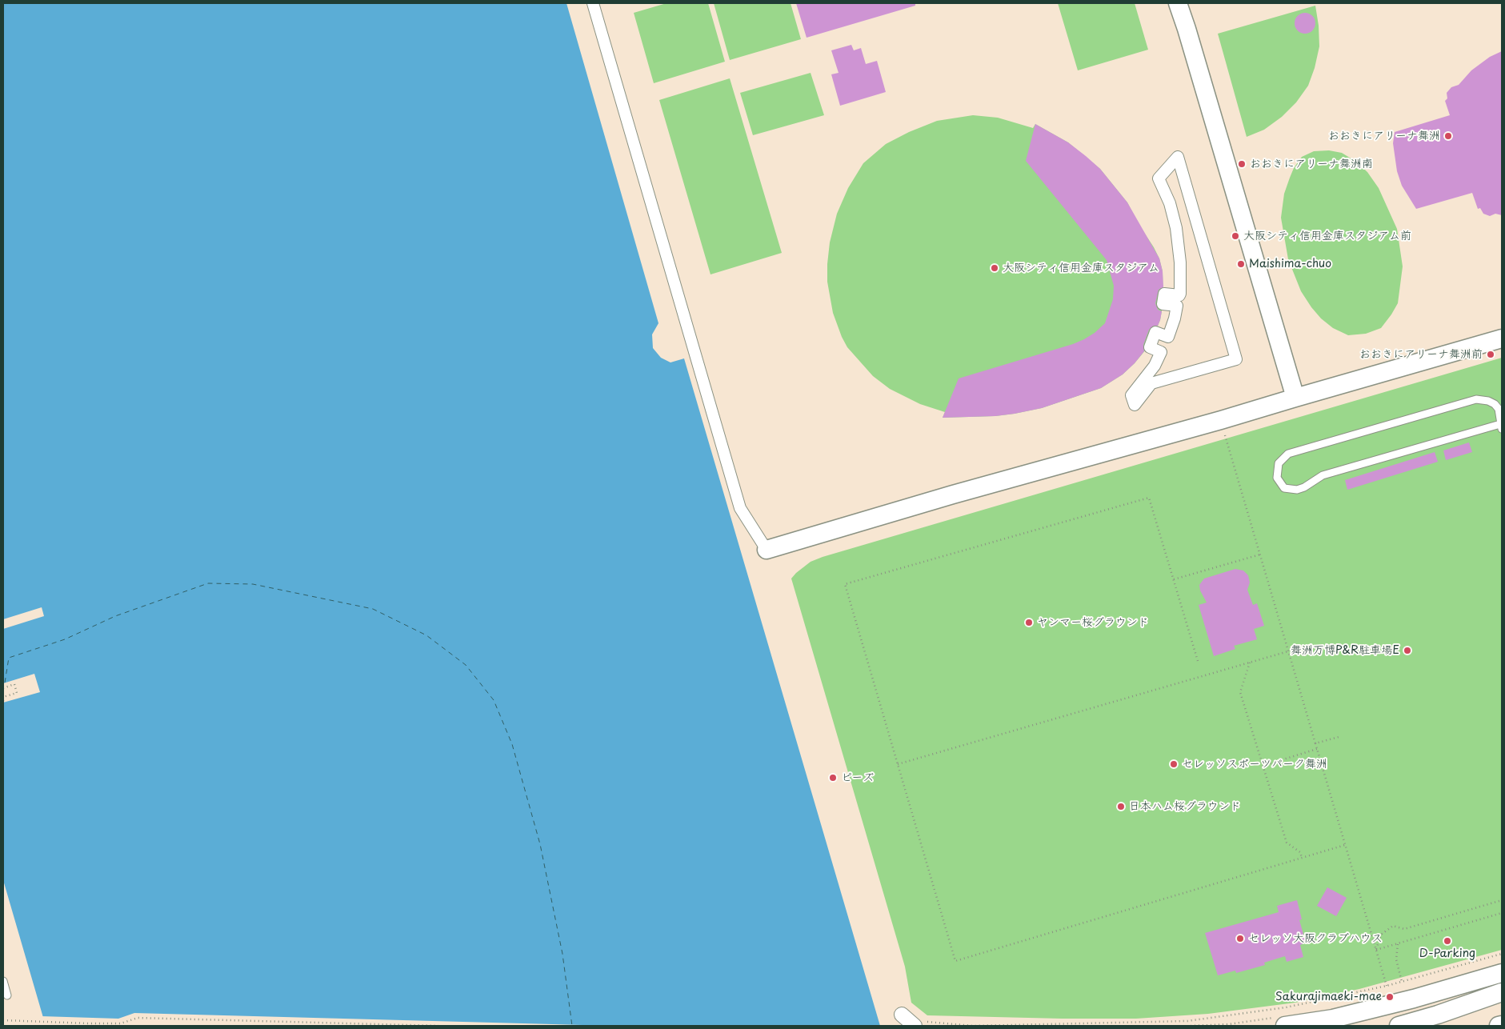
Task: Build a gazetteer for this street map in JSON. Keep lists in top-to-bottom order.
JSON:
{
  "places": [
    "おおきにアリーナ舞洲",
    "おおきにアリーナ舞洲南",
    "大阪シティ信用金庫スタジアム前",
    "Maishima-chuo",
    "大阪シティ信用金庫スタジアム",
    "おおきにアリーナ舞洲前",
    "ヤンマー桜グラウンド",
    "舞洲万博P&R駐車場E",
    "セレッソスポーツパーク舞洲",
    "ピーズ",
    "日本ハム桜グラウンド",
    "セレッソ大阪クラブハウス",
    "D-Parking",
    "Sakurajimaeki-mae"
  ]
}
